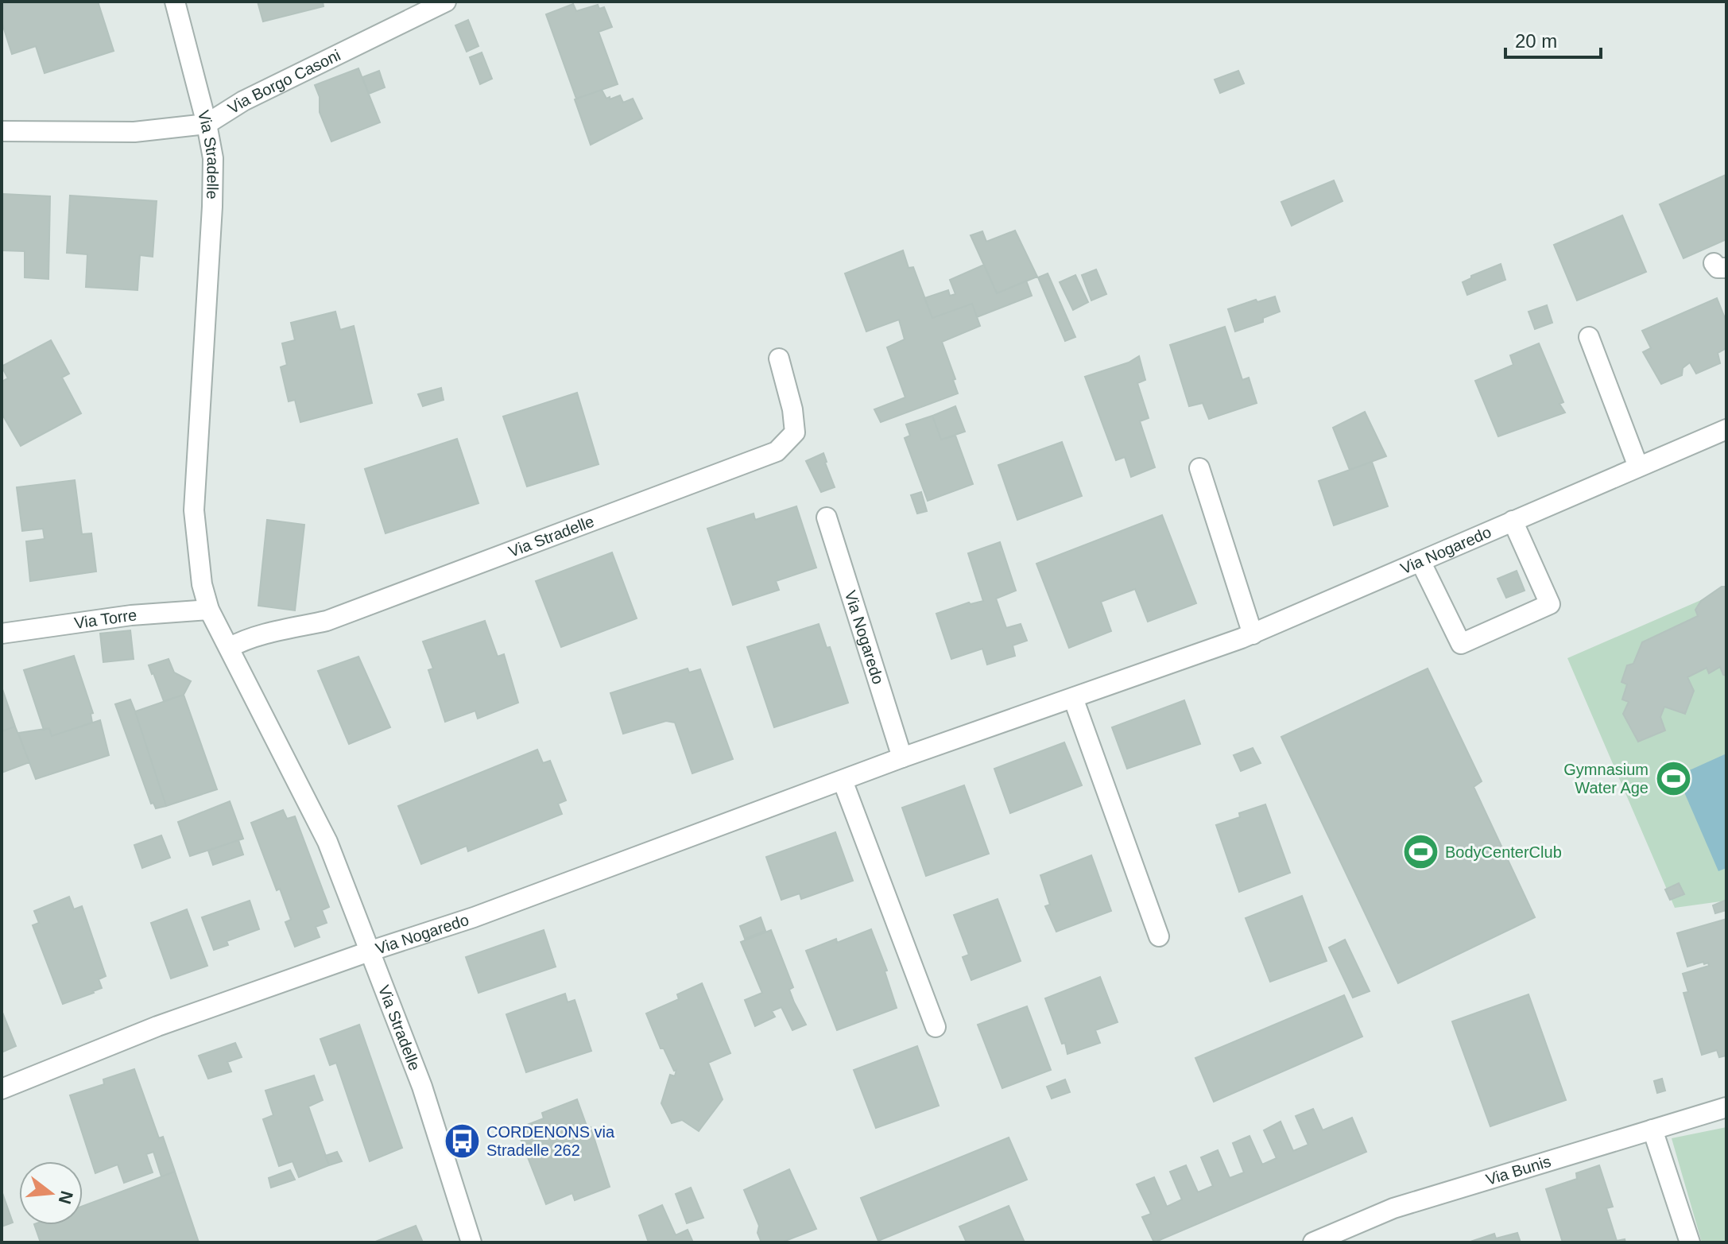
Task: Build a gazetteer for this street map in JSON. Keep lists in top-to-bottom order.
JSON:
{
  "streets": {
    "street": [
      "Via Borgo Casoni",
      "Via Stradelle",
      "Via Nogaredo",
      "Via Torre",
      "Via Bunis"
    ]
  },
  "crossings": [
    ["Via Borgo Casoni", "Via Stradelle"],
    ["Via Stradelle", "Via Nogaredo"],
    ["Via Stradelle", "Via Torre"]
  ],
  "places": {
    "sports": ["Gymnasium Water Age", "BodyCenterClub"],
    "bus stop": ["CORDENONS via Stradelle 262"]
  },
  "scale_bar": "20 m",
  "north": "right"
}
